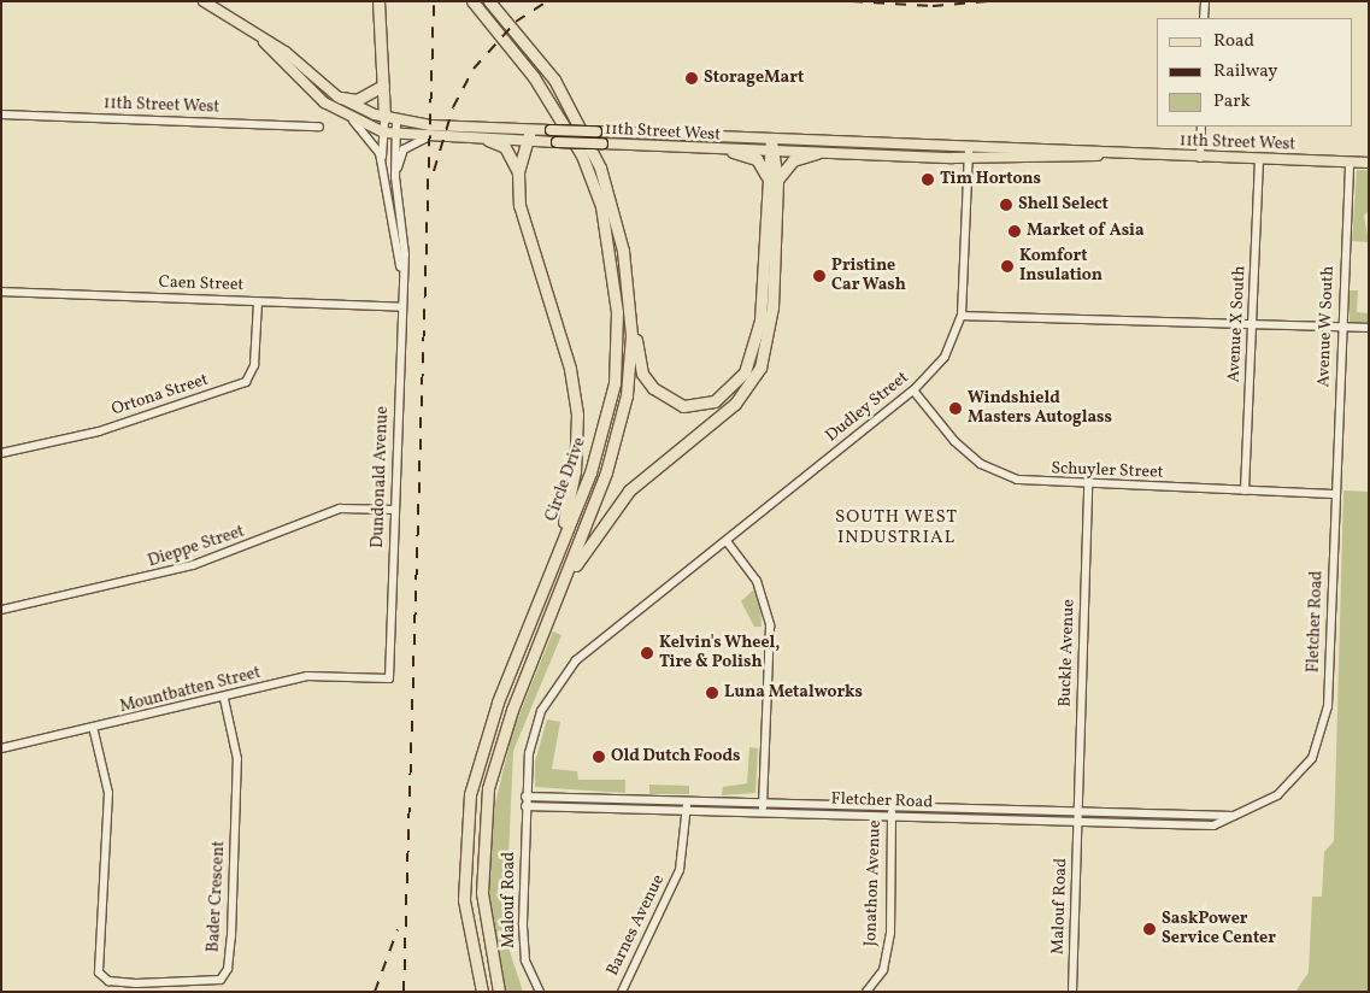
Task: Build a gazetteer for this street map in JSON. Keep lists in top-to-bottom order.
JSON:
{
  "streets": {
    "highway": ["Circle Drive"],
    "main road": ["11th Street West"],
    "street": [
      "Caen Street",
      "Avenue X South",
      "Avenue W South",
      "Ortona Street",
      "Dudley Street",
      "Schuyler Street",
      "Dundonald Avenue",
      "Dieppe Street",
      "Fletcher Road",
      "Buckle Avenue",
      "Mountbatten Street",
      "Jonathon Avenue",
      "Bader Crescent",
      "Malouf Road",
      "Barnes Avenue"
    ]
  },
  "crossings": [
    ["11th Street West", "Avenue X South"],
    ["11th Street West", "Avenue W South"],
    ["11th Street West", "Dudley Street"],
    ["11th Street West", "Dundonald Avenue"],
    ["Caen Street", "Ortona Street"],
    ["Caen Street", "Dundonald Avenue"],
    ["Avenue X South", "Schuyler Street"],
    ["Avenue W South", "Schuyler Street"],
    ["Avenue W South", "Fletcher Road"],
    ["Dudley Street", "Schuyler Street"],
    ["Dudley Street", "Fletcher Road"],
    ["Dudley Street", "Malouf Road"],
    ["Schuyler Street", "Fletcher Road"],
    ["Schuyler Street", "Buckle Avenue"],
    ["Dundonald Avenue", "Dieppe Street"],
    ["Dundonald Avenue", "Mountbatten Street"],
    ["Fletcher Road", "Buckle Avenue"],
    ["Fletcher Road", "Jonathon Avenue"],
    ["Fletcher Road", "Malouf Road"],
    ["Fletcher Road", "Barnes Avenue"],
    ["Buckle Avenue", "Malouf Road"],
    ["Mountbatten Street", "Bader Crescent"]
  ],
  "districts": ["SOUTH WEST INDUSTRIAL"],
  "places": [
    "StorageMart",
    "Tim Hortons",
    "Shell Select",
    "Market of Asia",
    "Komfort Insulation",
    "Pristine Car Wash",
    "Windshield Masters Autoglass",
    "Kelvin's Wheel, Tire & Polish",
    "Luna Metalworks",
    "Old Dutch Foods",
    "SaskPower Service Center"
  ],
  "legend": ["Road", "Railway", "Park"]
}
